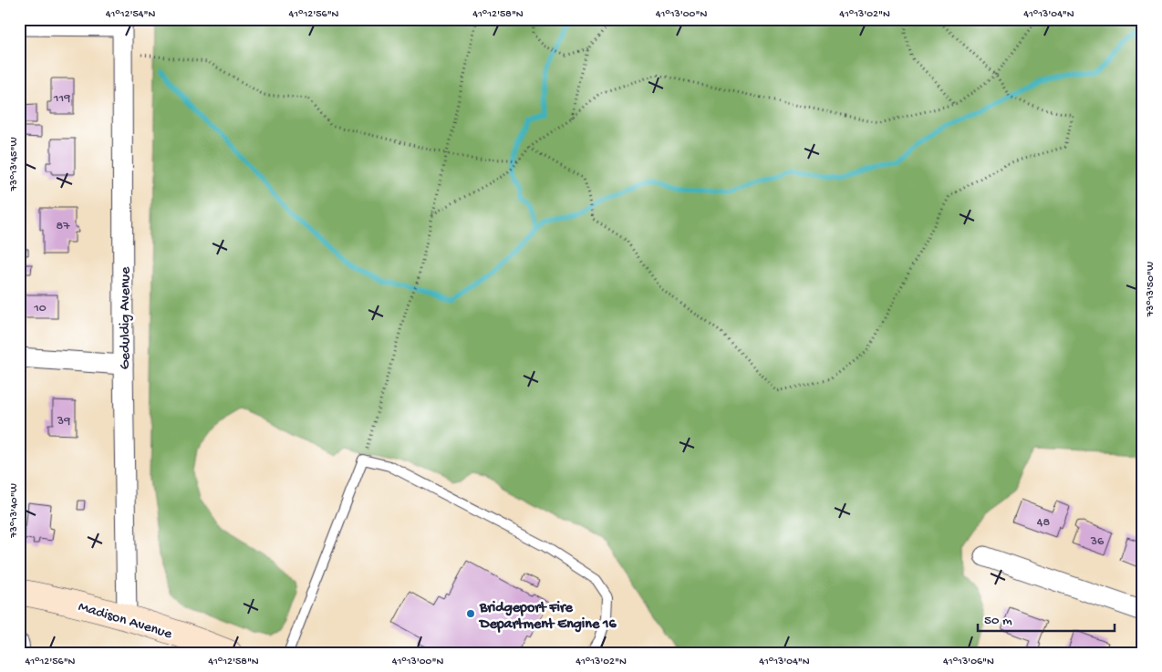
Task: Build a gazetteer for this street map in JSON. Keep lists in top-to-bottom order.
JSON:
{
  "streets": {
    "main road": ["Madison Avenue"],
    "street": ["Geduldig Avenue"]
  },
  "crossings": [
    ["Geduldig Avenue", "Madison Avenue"]
  ],
  "places": ["Bridgeport Fire Department Engine 16"],
  "house_numbers": [
    "119",
    "87",
    "10",
    "39",
    "48",
    "36"
  ],
  "scale_bar": "50 m",
  "coordinates": [
    "41°12'54\"N",
    "41°12'56\"N",
    "41°12'58\"N",
    "41°13'00\"N",
    "41°13'02\"N",
    "41°13'04\"N",
    "73°13'45\"W",
    "73°13'50\"W",
    "73°13'40\"W",
    "41°13'06\"N"
  ]
}
